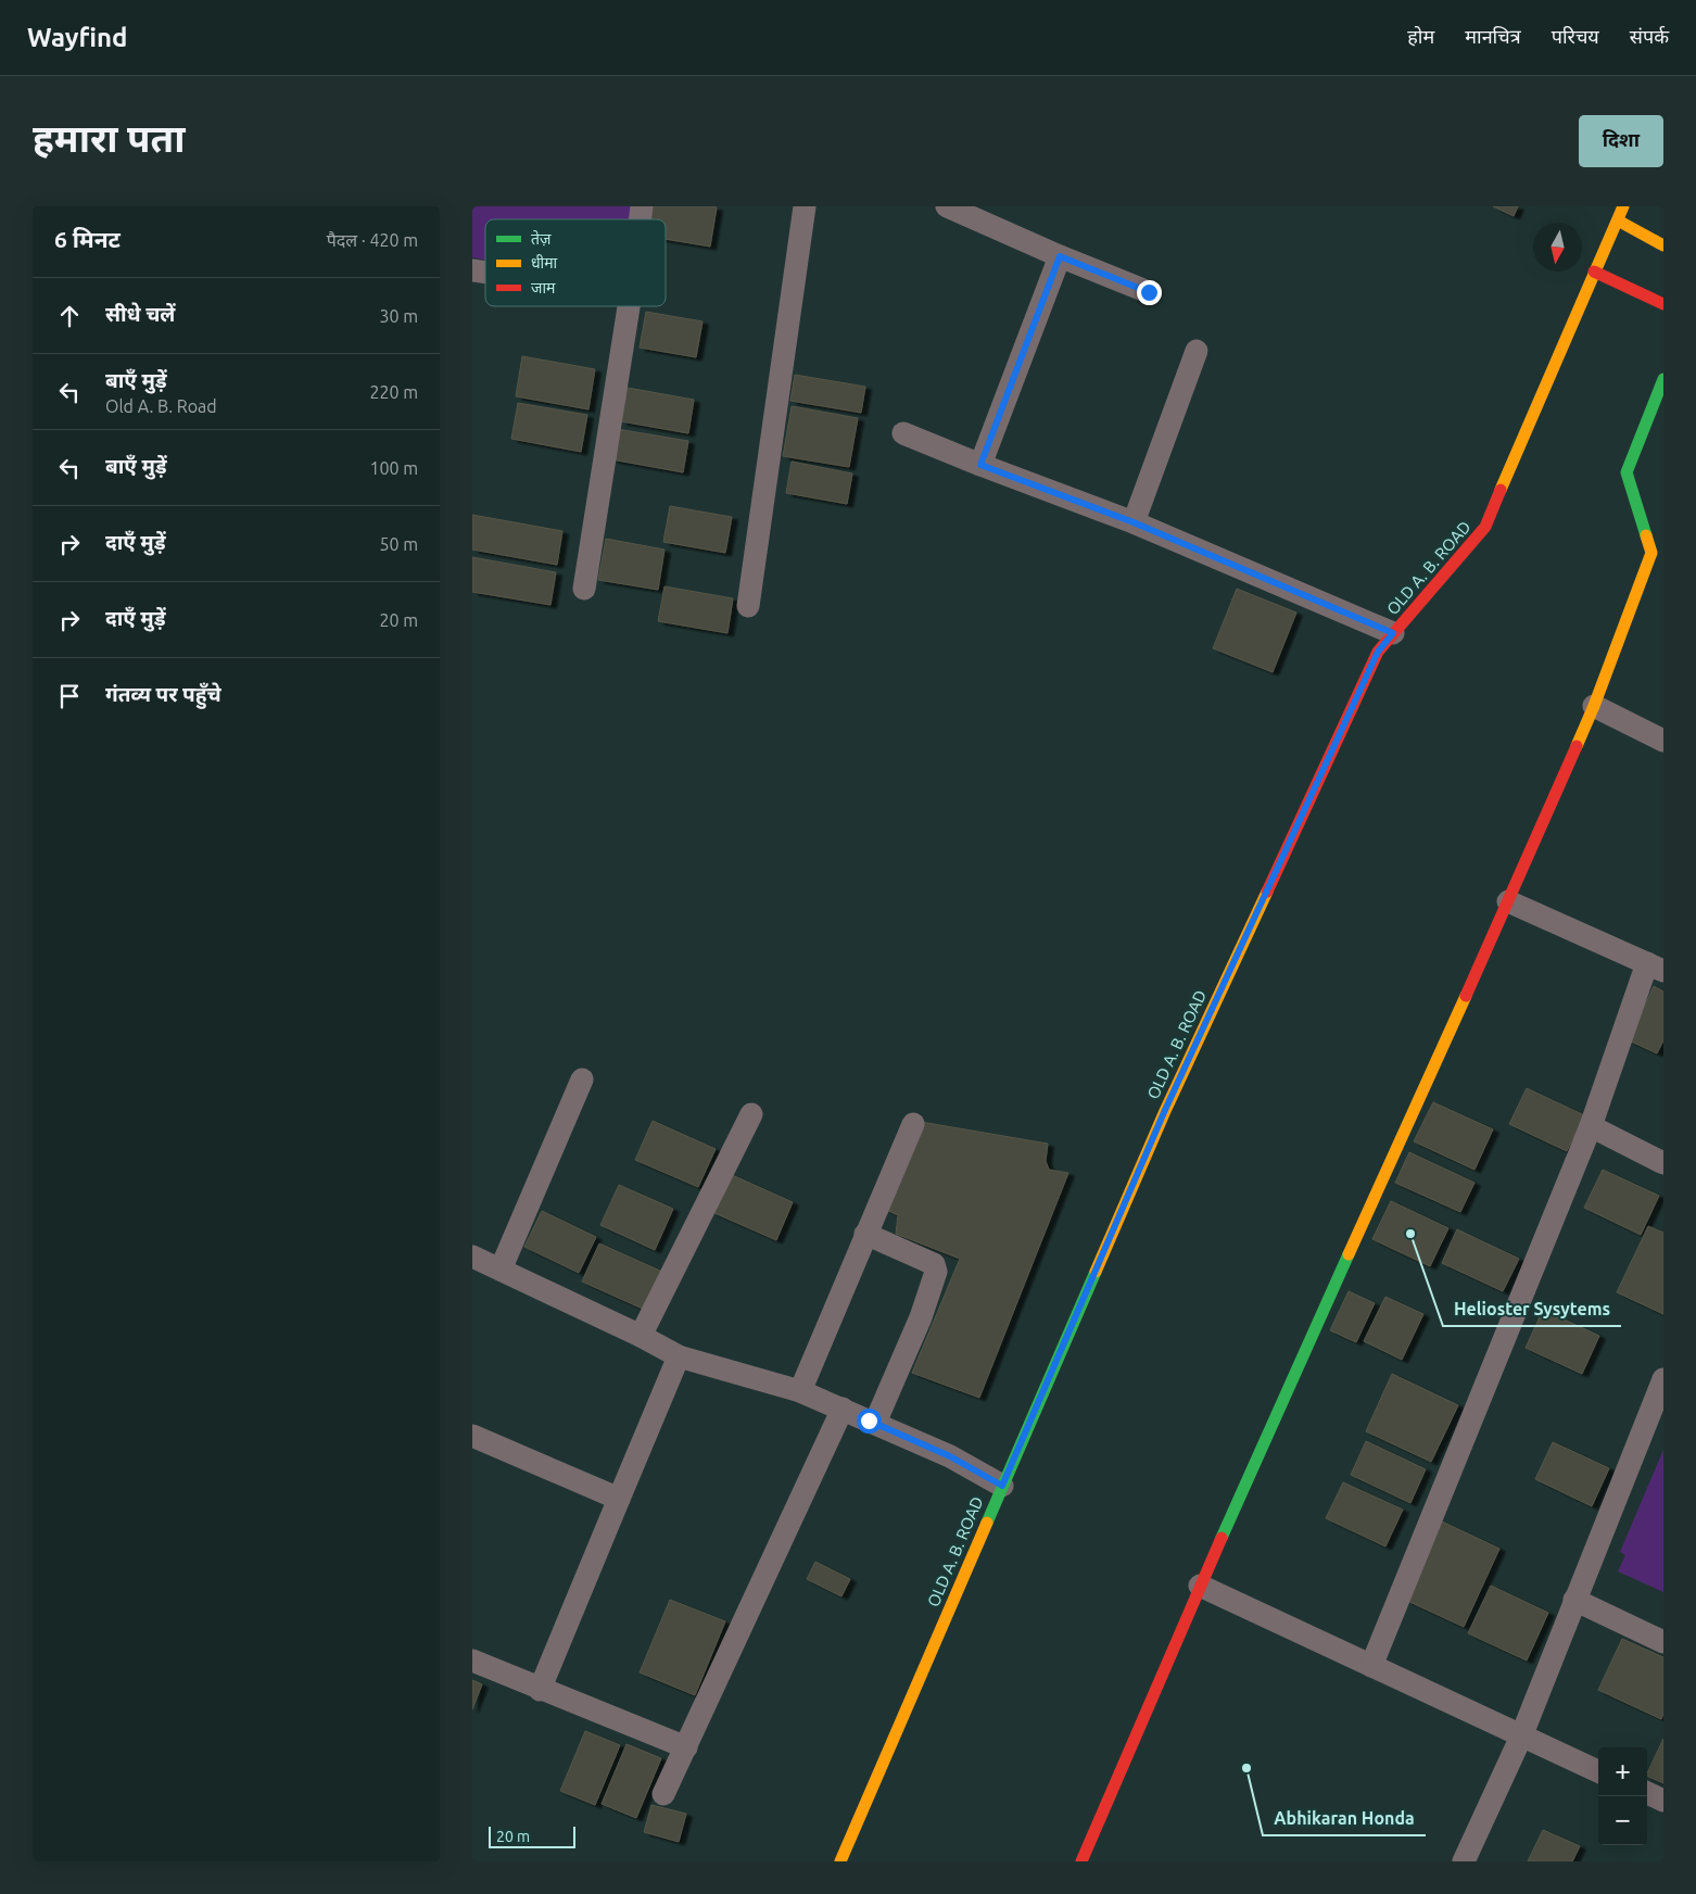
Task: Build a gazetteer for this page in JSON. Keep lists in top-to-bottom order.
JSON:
{
  "streets": {
    "main road": ["OLD A. B. ROAD"]
  },
  "places": ["Helioster Sysytems", "Abhikaran Honda"],
  "legend": ["तेज़", "धीमा", "जाम"],
  "scale_bar": "20 m",
  "north": "bottom",
  "page": {
    "header": "Wayfind",
    "nav": [
      "होम",
      "मानचित्र",
      "परिचय",
      "संपर्क"
    ],
    "buttons": "दिशा",
    "title": "हमारा पता",
    "heading": ["6 मिनट", "पैदल · 420 m"],
    "list": [
      ["सीधे चलें", "30 m"],
      ["बाएँ मुड़ें", "Old A. B. Road", "220 m"],
      ["बाएँ मुड़ें", "100 m"],
      ["दाएँ मुड़ें", "50 m"],
      ["दाएँ मुड़ें", "20 m"],
      "गंतव्य पर पहुँचे"
    ],
    "map_buttons": ["+", "−"],
    "scale": "20 m"
  }
}
